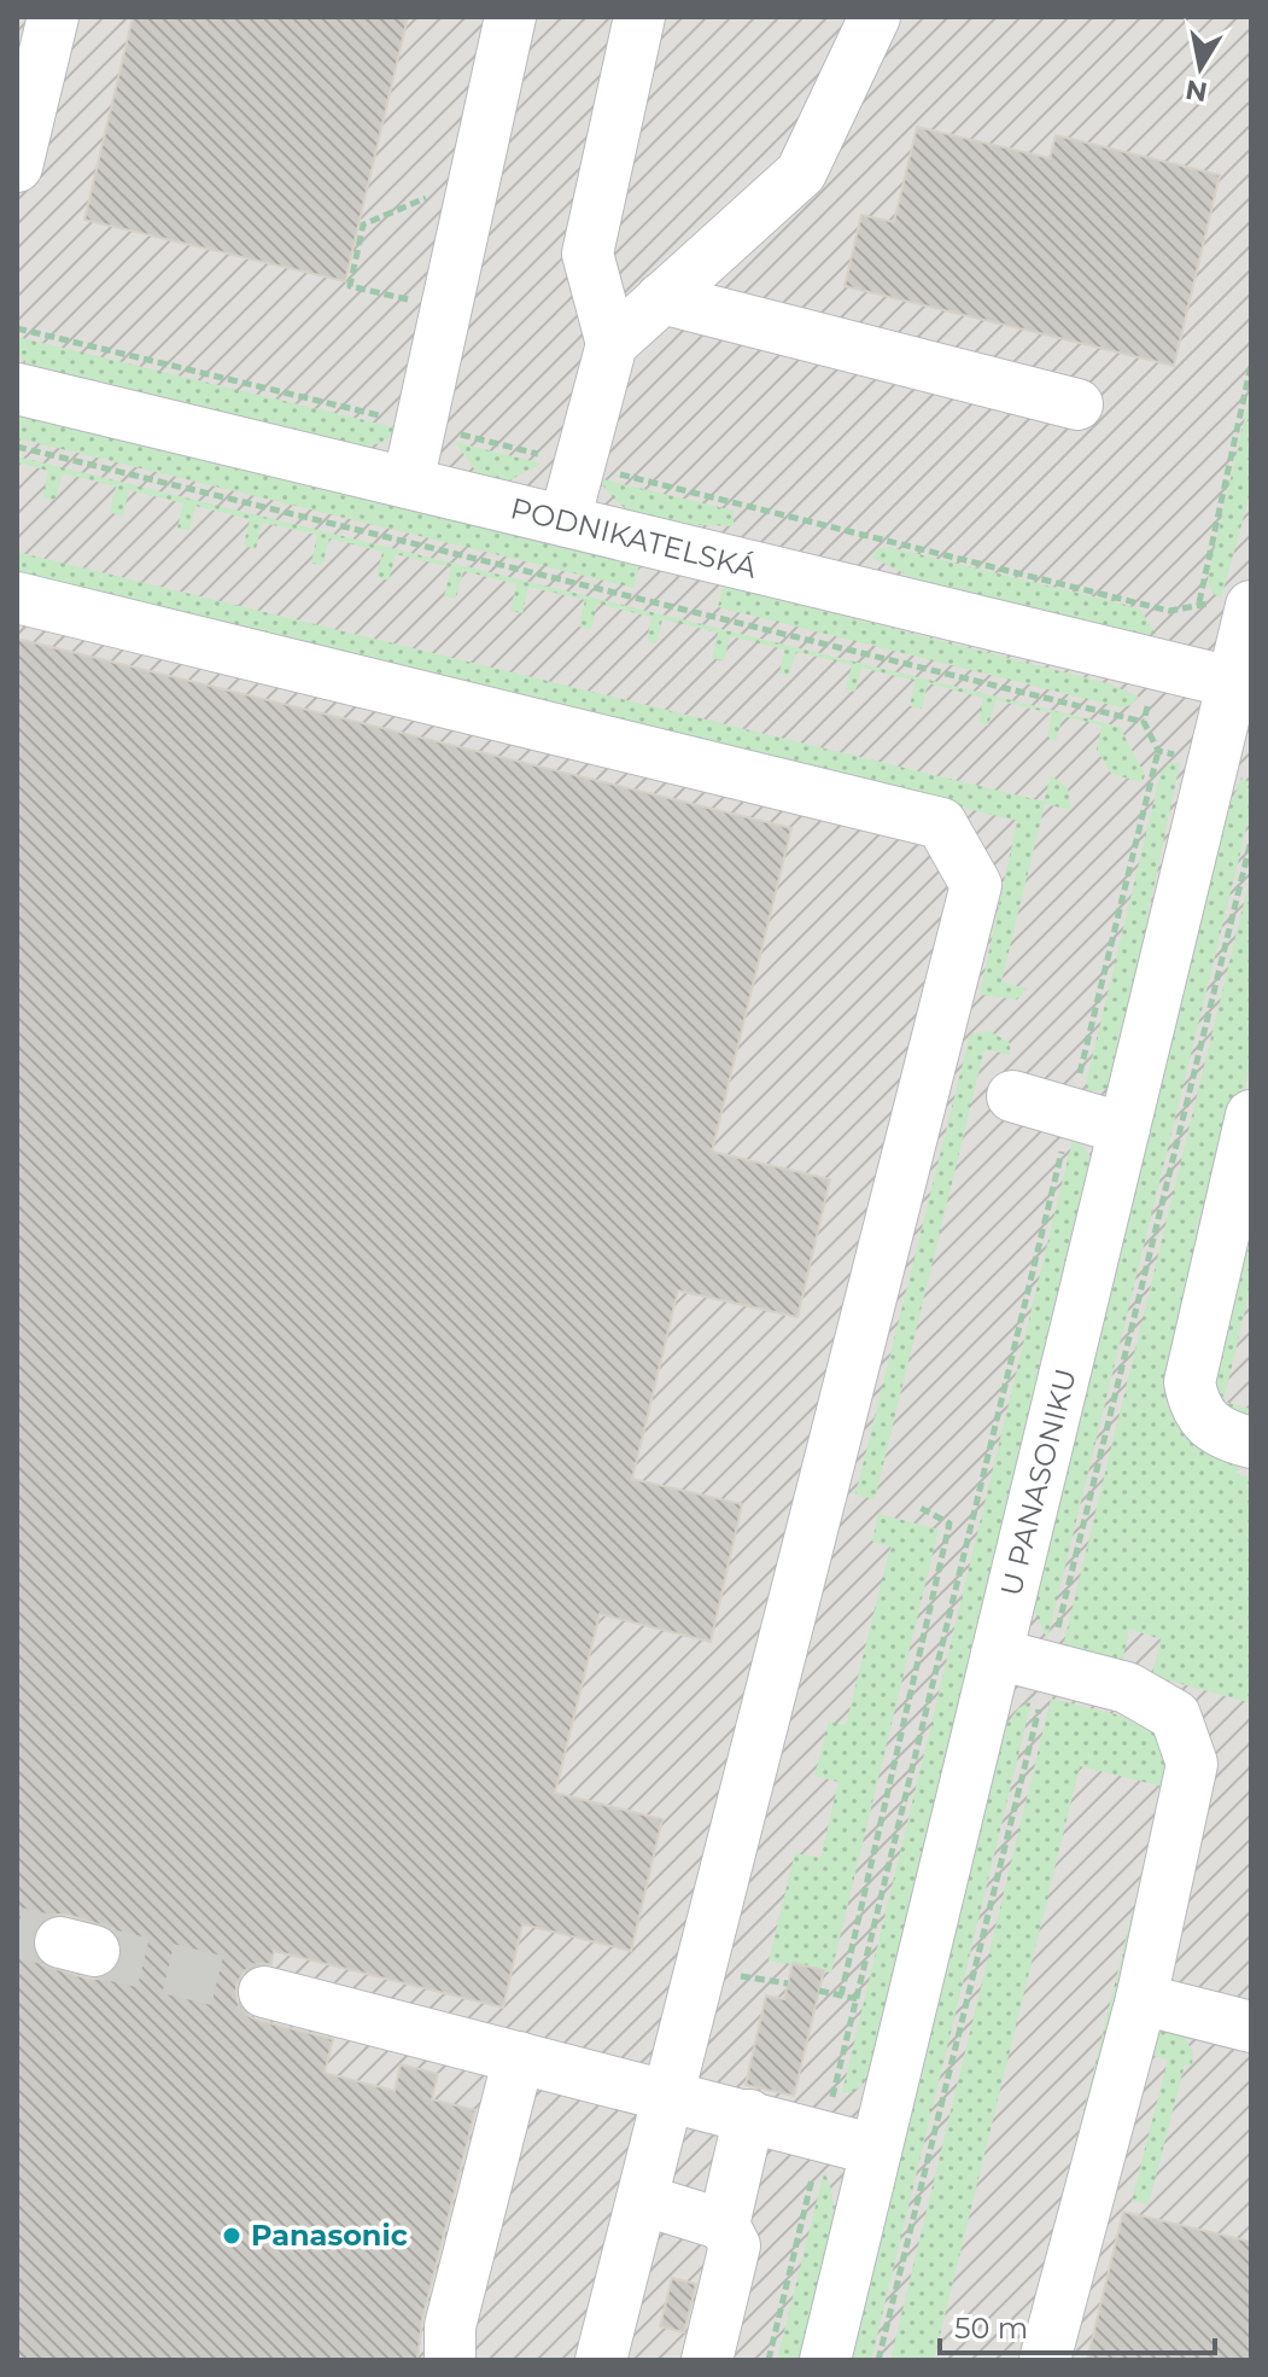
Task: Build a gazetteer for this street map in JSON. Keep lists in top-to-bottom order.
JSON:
{
  "streets": {
    "street": ["PODNIKATELSKÁ", "U PANASONIKU"]
  },
  "crossings": [
    ["PODNIKATELSKÁ", "U PANASONIKU"]
  ],
  "places": ["Panasonic"],
  "scale_bar": "50 m",
  "north": "bottom"
}
